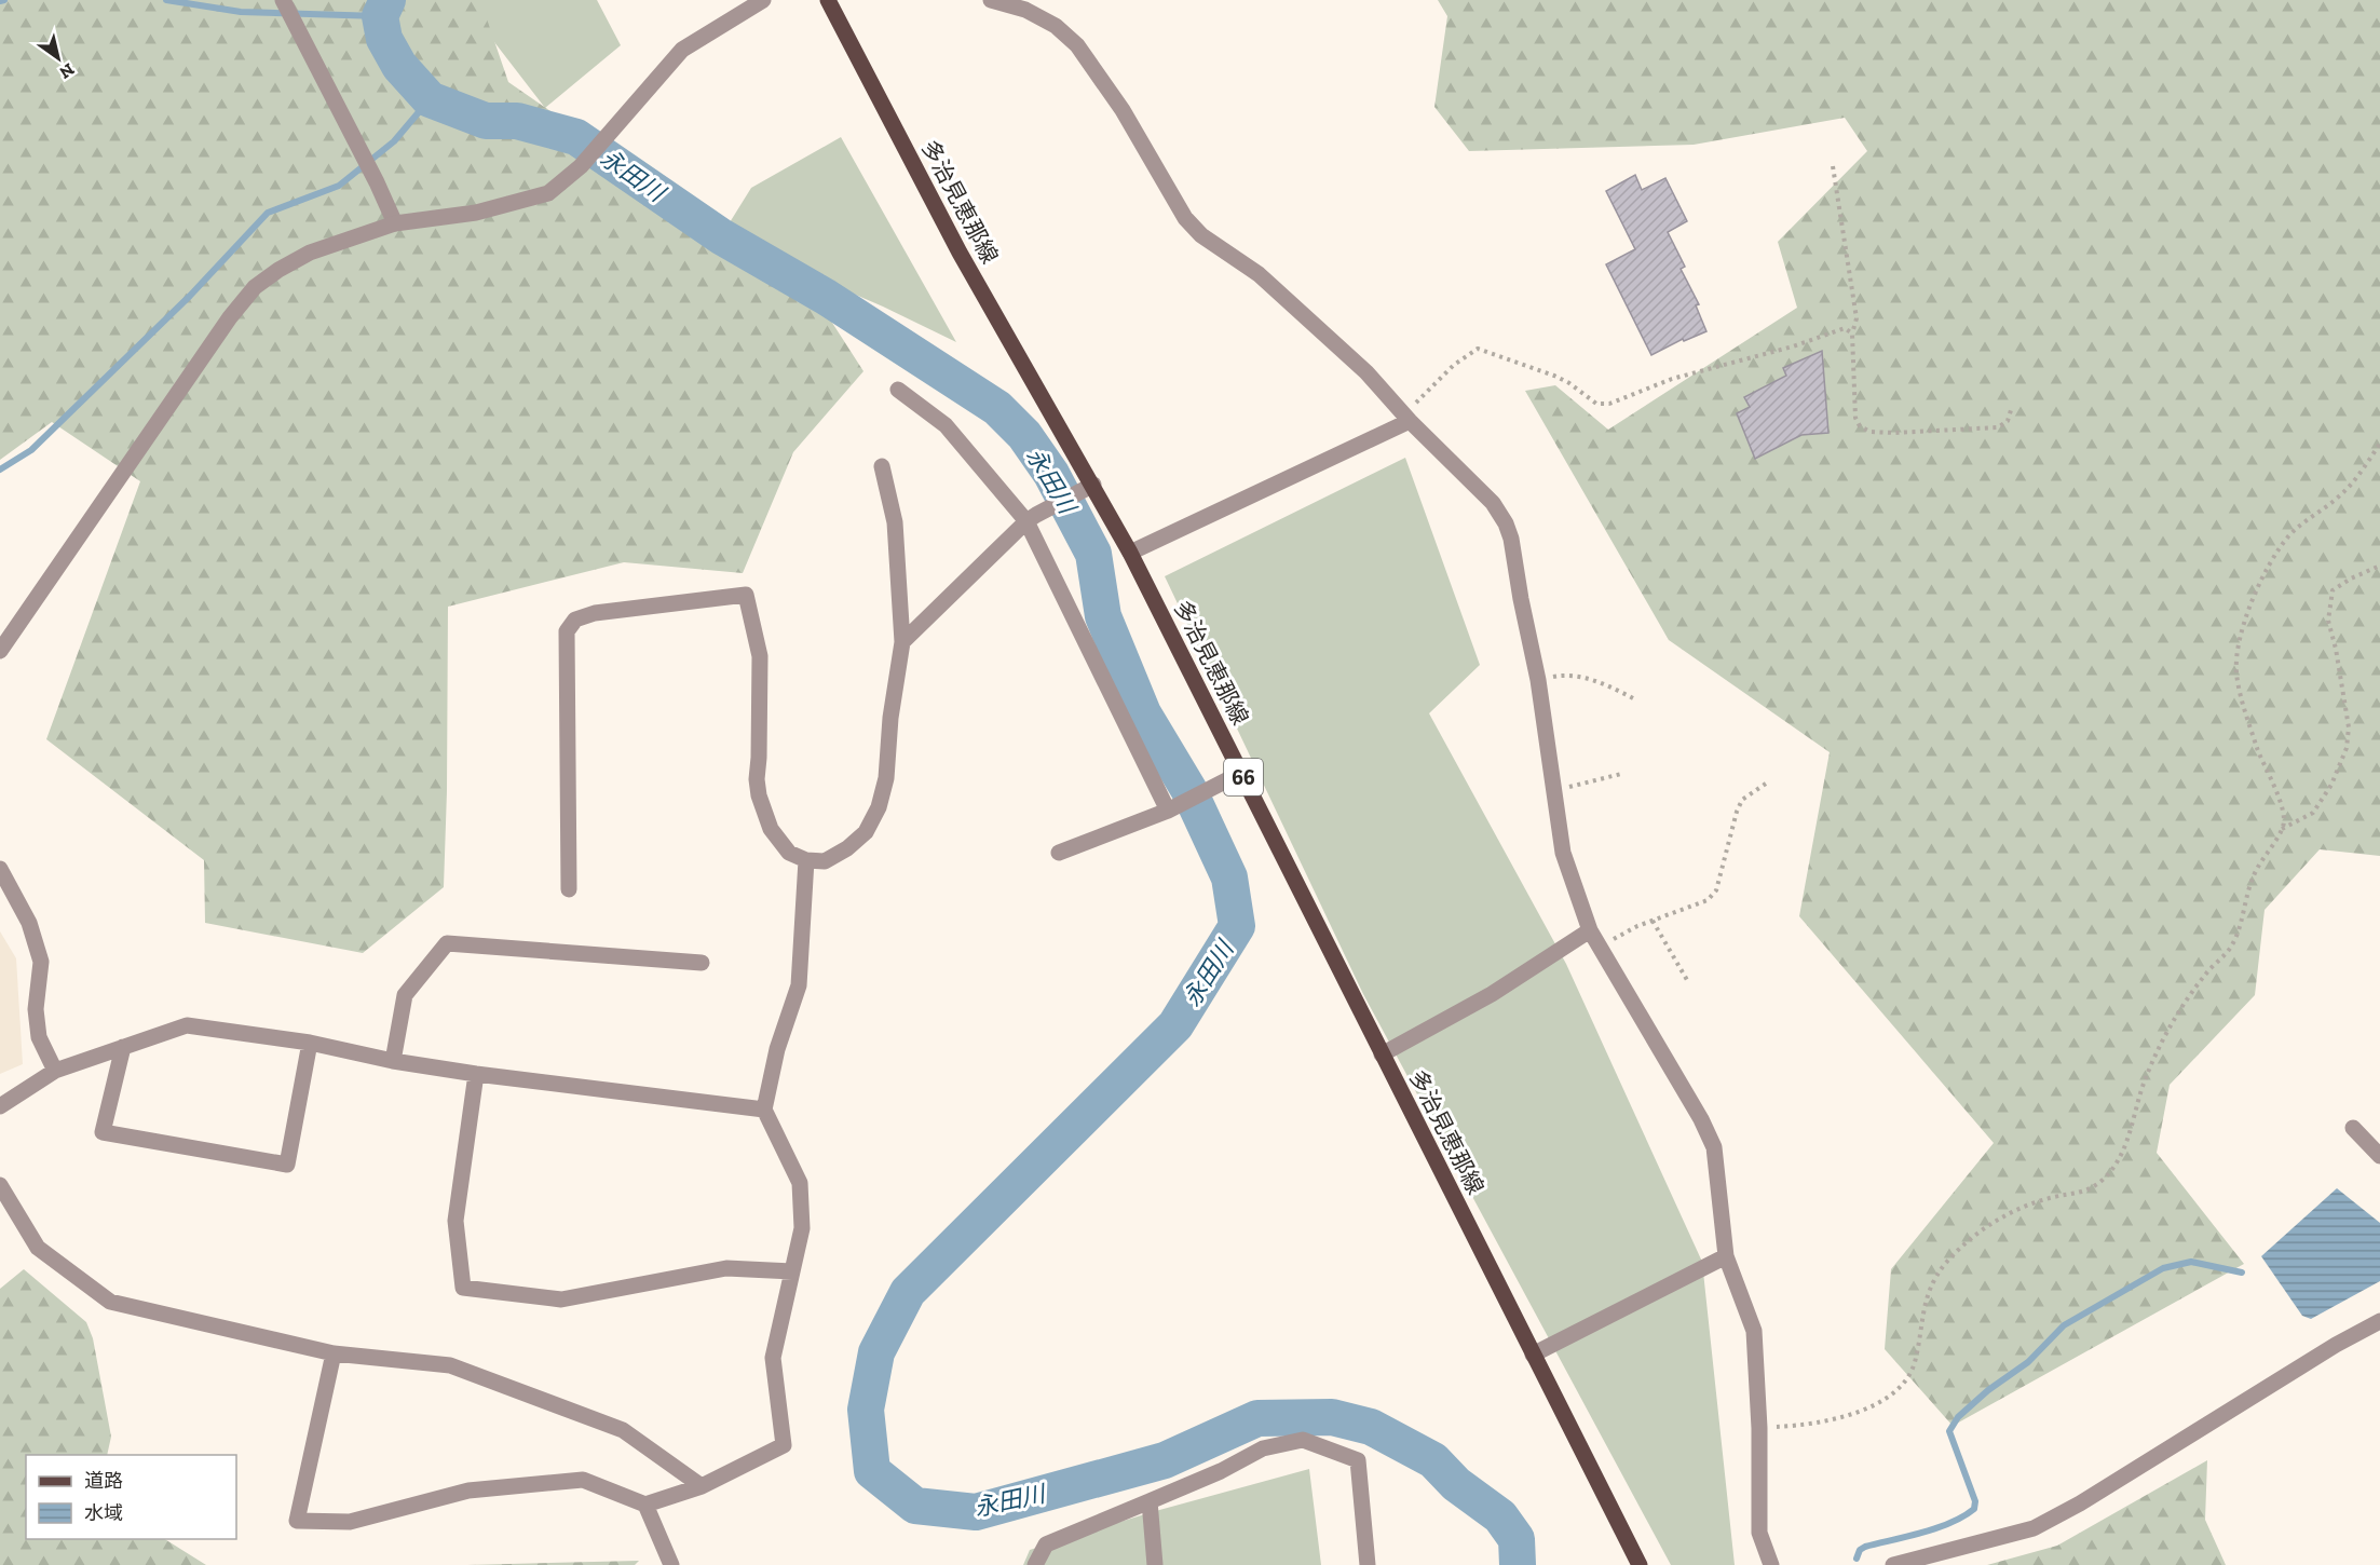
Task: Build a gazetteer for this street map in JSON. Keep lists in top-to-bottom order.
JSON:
{
  "streets": {
    "main road": ["多治見恵那線", "66"]
  },
  "water": ["永田川"],
  "legend": ["道路", "水域"],
  "north": "bottom right"
}
